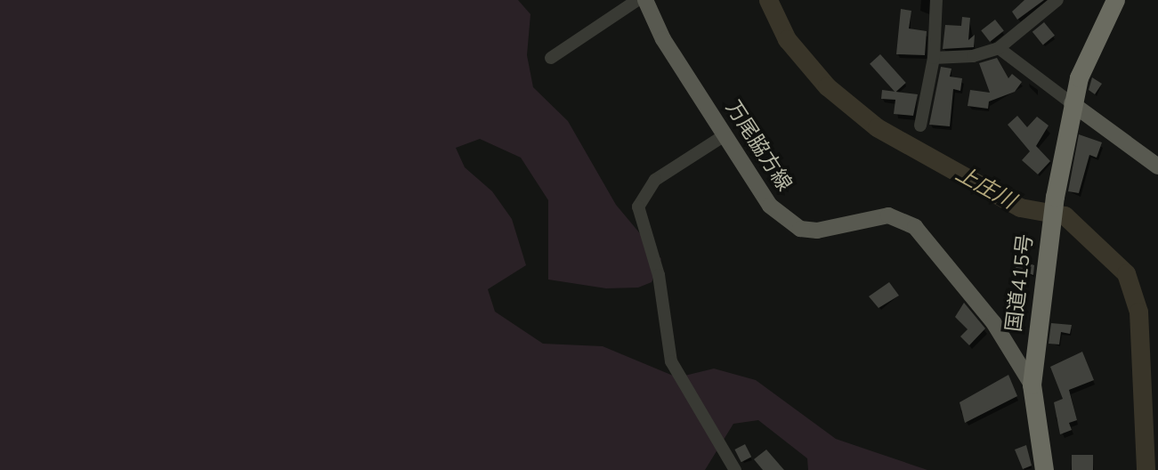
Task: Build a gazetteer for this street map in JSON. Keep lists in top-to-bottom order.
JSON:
{
  "streets": {
    "highway": ["国道415号"],
    "main road": ["万尾脇方線"]
  },
  "crossings": [
    ["万尾脇方線", "国道415号"]
  ],
  "water": ["上庄川"]
}
